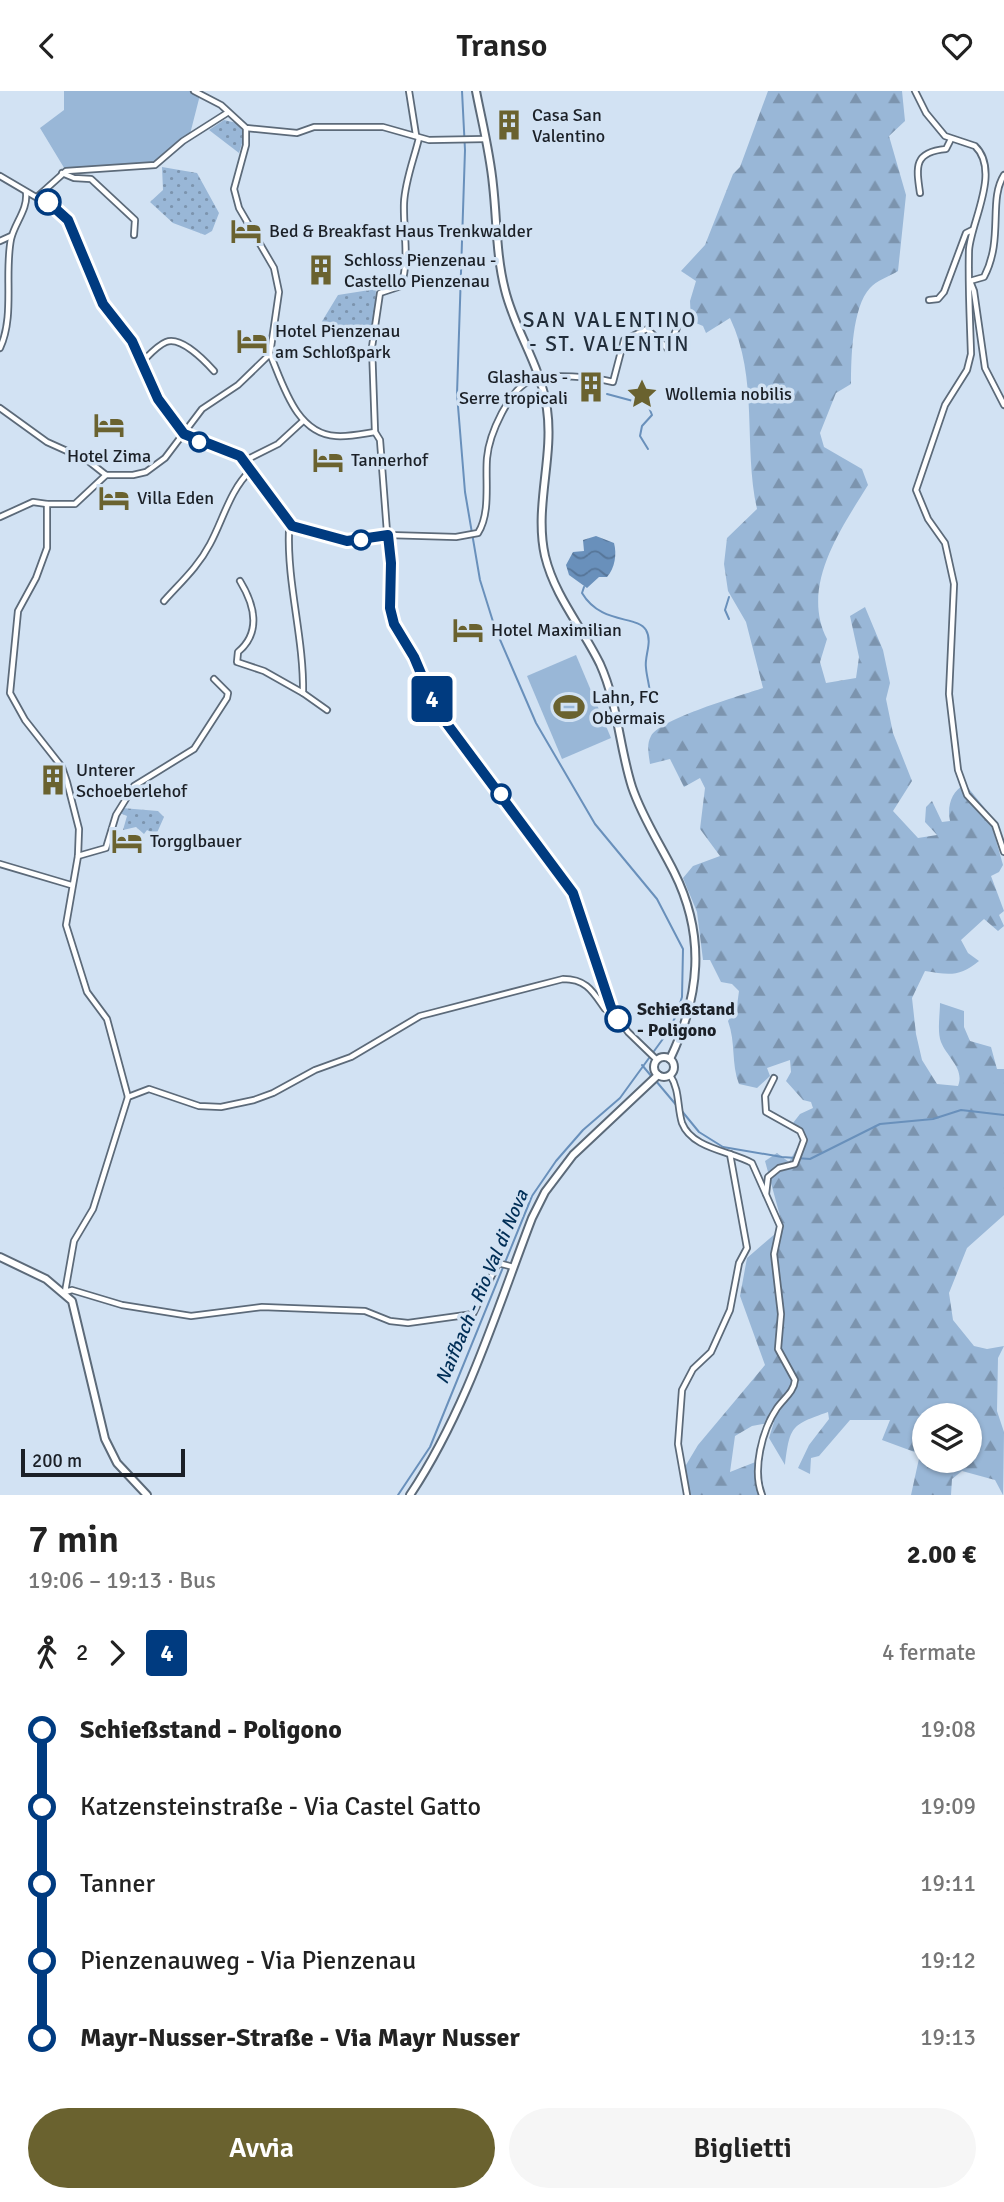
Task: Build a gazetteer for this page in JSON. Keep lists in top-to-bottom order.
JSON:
{
  "districts": ["SAN VALENTINO - ST. VALENTIN"],
  "water": ["Naifbach - Rio Val di Nova"],
  "places": {
    "building": [
      "Casa San Valentino",
      "Schloss Pienzenau - Castello Pienzenau",
      "Glashaus - Serre tropicali",
      "Unterer Schoeberlehof"
    ],
    "hotel": [
      "Bed & Breakfast Haus Trenkwalder",
      "Hotel Pienzenau am Schloßpark",
      "Hotel Zima",
      "Tannerhof",
      "Villa Eden",
      "Hotel Maximilian",
      "Torgglbauer"
    ],
    "place": ["Wollemia nobilis"],
    "sports": ["Lahn, FC Obermais"],
    "other": ["Schießstand - Poligono"]
  },
  "lines": ["bus line 4"],
  "scale_bar": "200 m",
  "page": {
    "header": "Transo",
    "on_map": "4",
    "scale": "200 m",
    "heading": ["7 min", "19:06 – 19:13 · Bus", "2.00 €"],
    "legs": ["2", "4", "4 fermate"],
    "list": [
      {
        "name": "Schießstand - Poligono",
        "value": "19:08"
      },
      {
        "name": "Katzensteinstraße - Via Castel Gatto",
        "value": "19:09"
      },
      {
        "name": "Tanner",
        "value": "19:11"
      },
      {
        "name": "Pienzenauweg - Via Pienzenau",
        "value": "19:12"
      },
      {
        "name": "Mayr-Nusser-Straße - Via Mayr Nusser",
        "value": "19:13"
      }
    ],
    "buttons": ["Avvia", "Biglietti"]
  }
}
